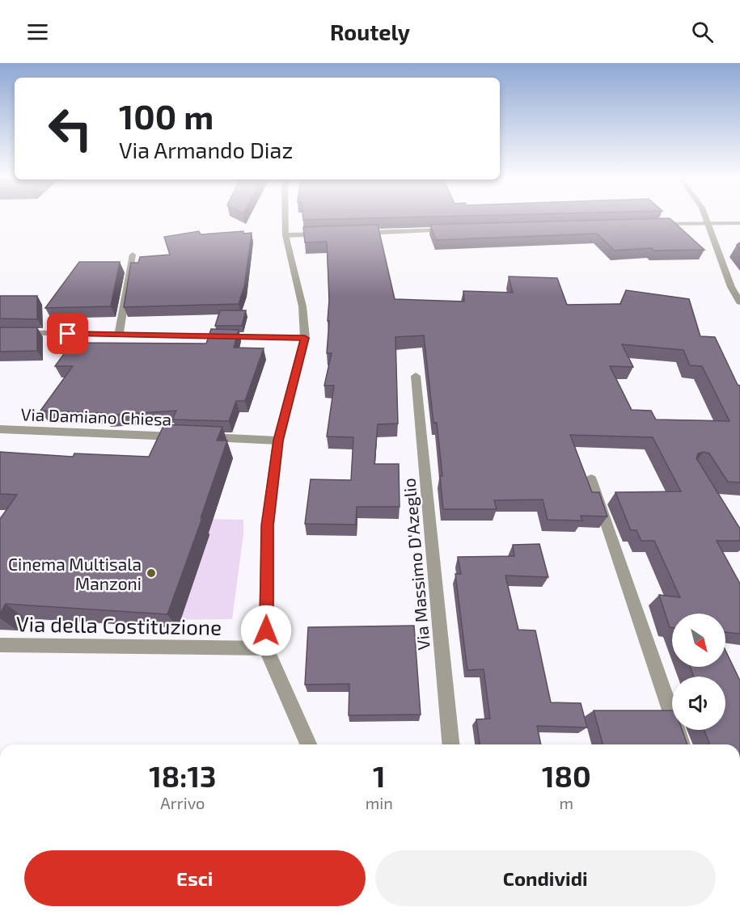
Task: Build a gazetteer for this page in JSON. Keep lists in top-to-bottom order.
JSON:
{
  "streets": {
    "street": ["Via Damiano Chiesa", "Via Massimo D'Azeglio", "Via della Costituzione"]
  },
  "places": ["Cinema Multisala Manzoni"],
  "north": "bottom right",
  "page": {
    "header": "Routely",
    "turn": ["100 m", "Via Armando Diaz"],
    "eta": [
      "18:13",
      "Arrivo",
      "1",
      "min",
      "180",
      "m"
    ],
    "buttons": ["Esci", "Condividi"]
  }
}
